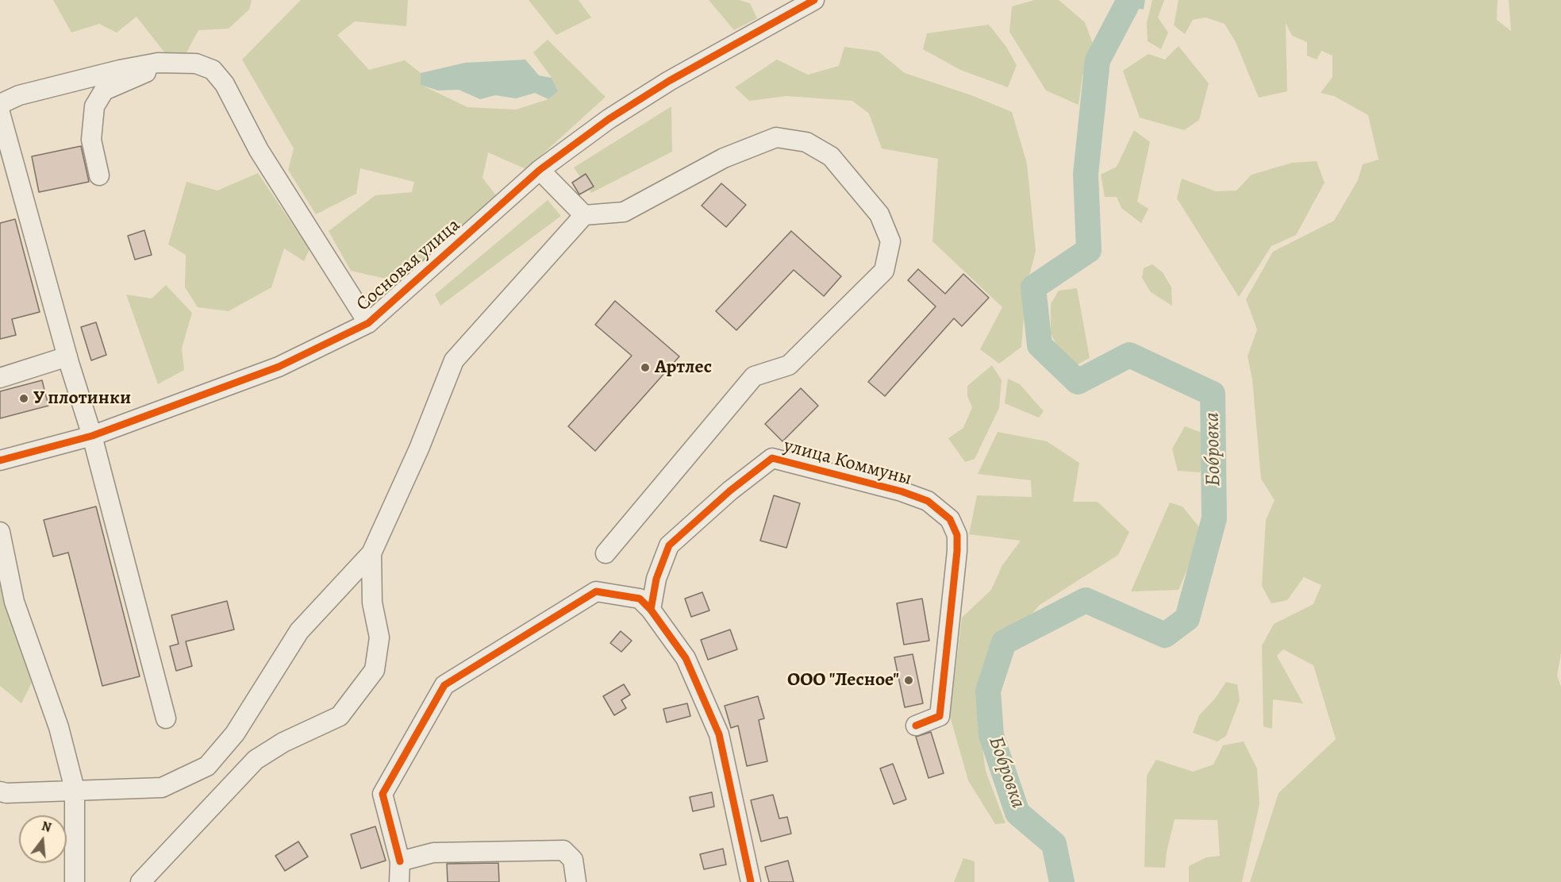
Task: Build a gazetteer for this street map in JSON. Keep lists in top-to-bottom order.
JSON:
{
  "streets": {
    "street": ["Сосновая улица", "улица Коммуны"]
  },
  "water": ["Бобровка"],
  "places": ["Артлес", "У плотинки", "ООО \"Лесное\""],
  "north": "top"
}
